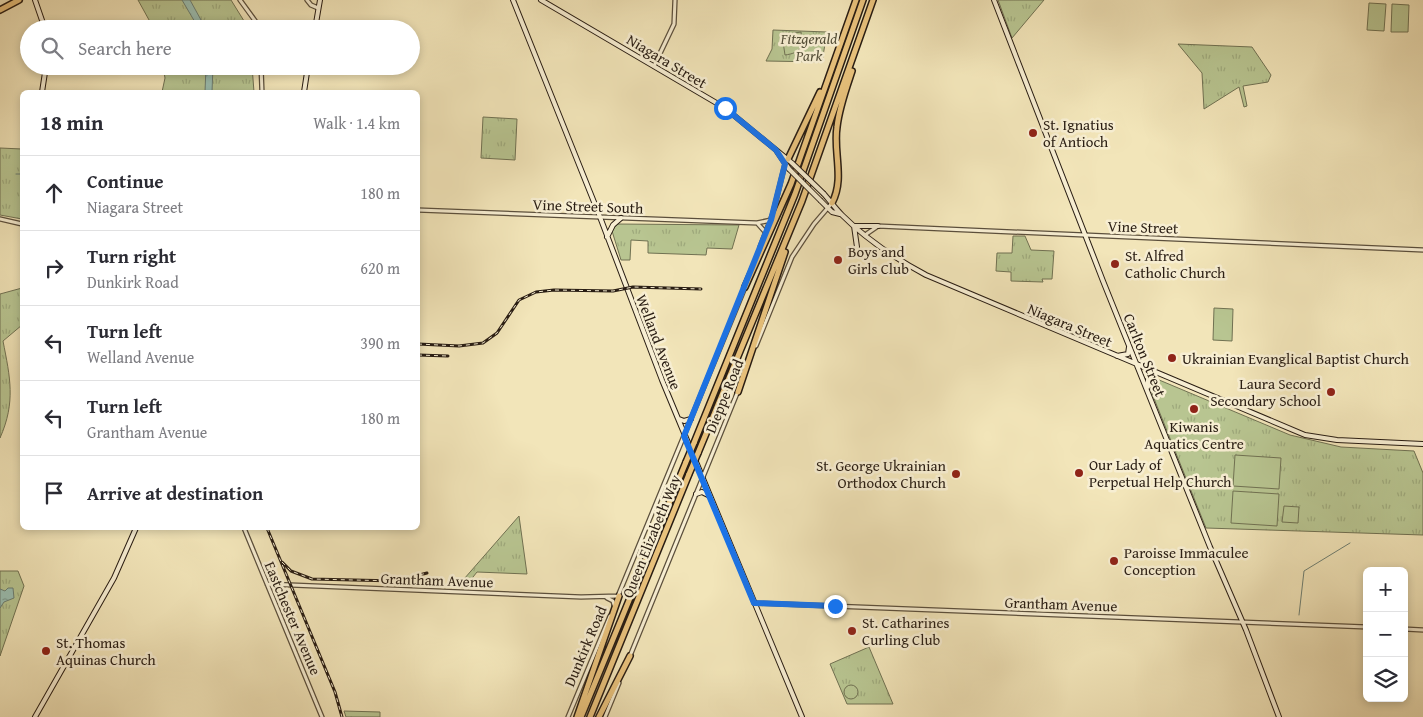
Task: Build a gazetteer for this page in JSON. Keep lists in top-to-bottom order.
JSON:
{
  "streets": {
    "highway": ["Queen Elizabeth Way"],
    "main road": ["Niagara Street", "Welland Avenue", "Carlton Street"],
    "street": [
      "Vine Street South",
      "Vine Street",
      "Dieppe Road",
      "Grantham Avenue",
      "Eastchester Avenue",
      "Dunkirk Road"
    ]
  },
  "crossings": [
    ["Niagara Street", "Carlton Street"],
    ["Niagara Street", "Dieppe Road"],
    ["Niagara Street", "Dunkirk Road"],
    ["Vine Street South", "Welland Avenue"],
    ["Vine Street South", "Dunkirk Road"],
    ["Vine Street", "Carlton Street"],
    ["Welland Avenue", "Dieppe Road"],
    ["Welland Avenue", "Grantham Avenue"],
    ["Welland Avenue", "Dunkirk Road"],
    ["Carlton Street", "Grantham Avenue"],
    ["Grantham Avenue", "Eastchester Avenue"],
    ["Grantham Avenue", "Dunkirk Road"]
  ],
  "parks": ["Fitzgerald Park"],
  "places": [
    "St. Ignatius of Antioch",
    "Boys and Girls Club",
    "St. Alfred Catholic Church",
    "Ukrainian Evanglical Baptist Church",
    "Laura Secord Secondary School",
    "Kiwanis Aquatics Centre",
    "Our Lady of Perpetual Help Church",
    "St. George Ukrainian Orthodox Church",
    "Paroisse Immaculee Conception",
    "St. Catharines Curling Club",
    "St. Thomas Aquinas Church"
  ],
  "page": {
    "search": "Search here",
    "heading": ["18 min", "Walk · 1.4 km"],
    "list": [
      ["Continue", "Niagara Street", "180 m"],
      ["Turn right", "Dunkirk Road", "620 m"],
      ["Turn left", "Welland Avenue", "390 m"],
      ["Turn left", "Grantham Avenue", "180 m"],
      "Arrive at destination"
    ],
    "map_buttons": ["+", "−"]
  }
}
